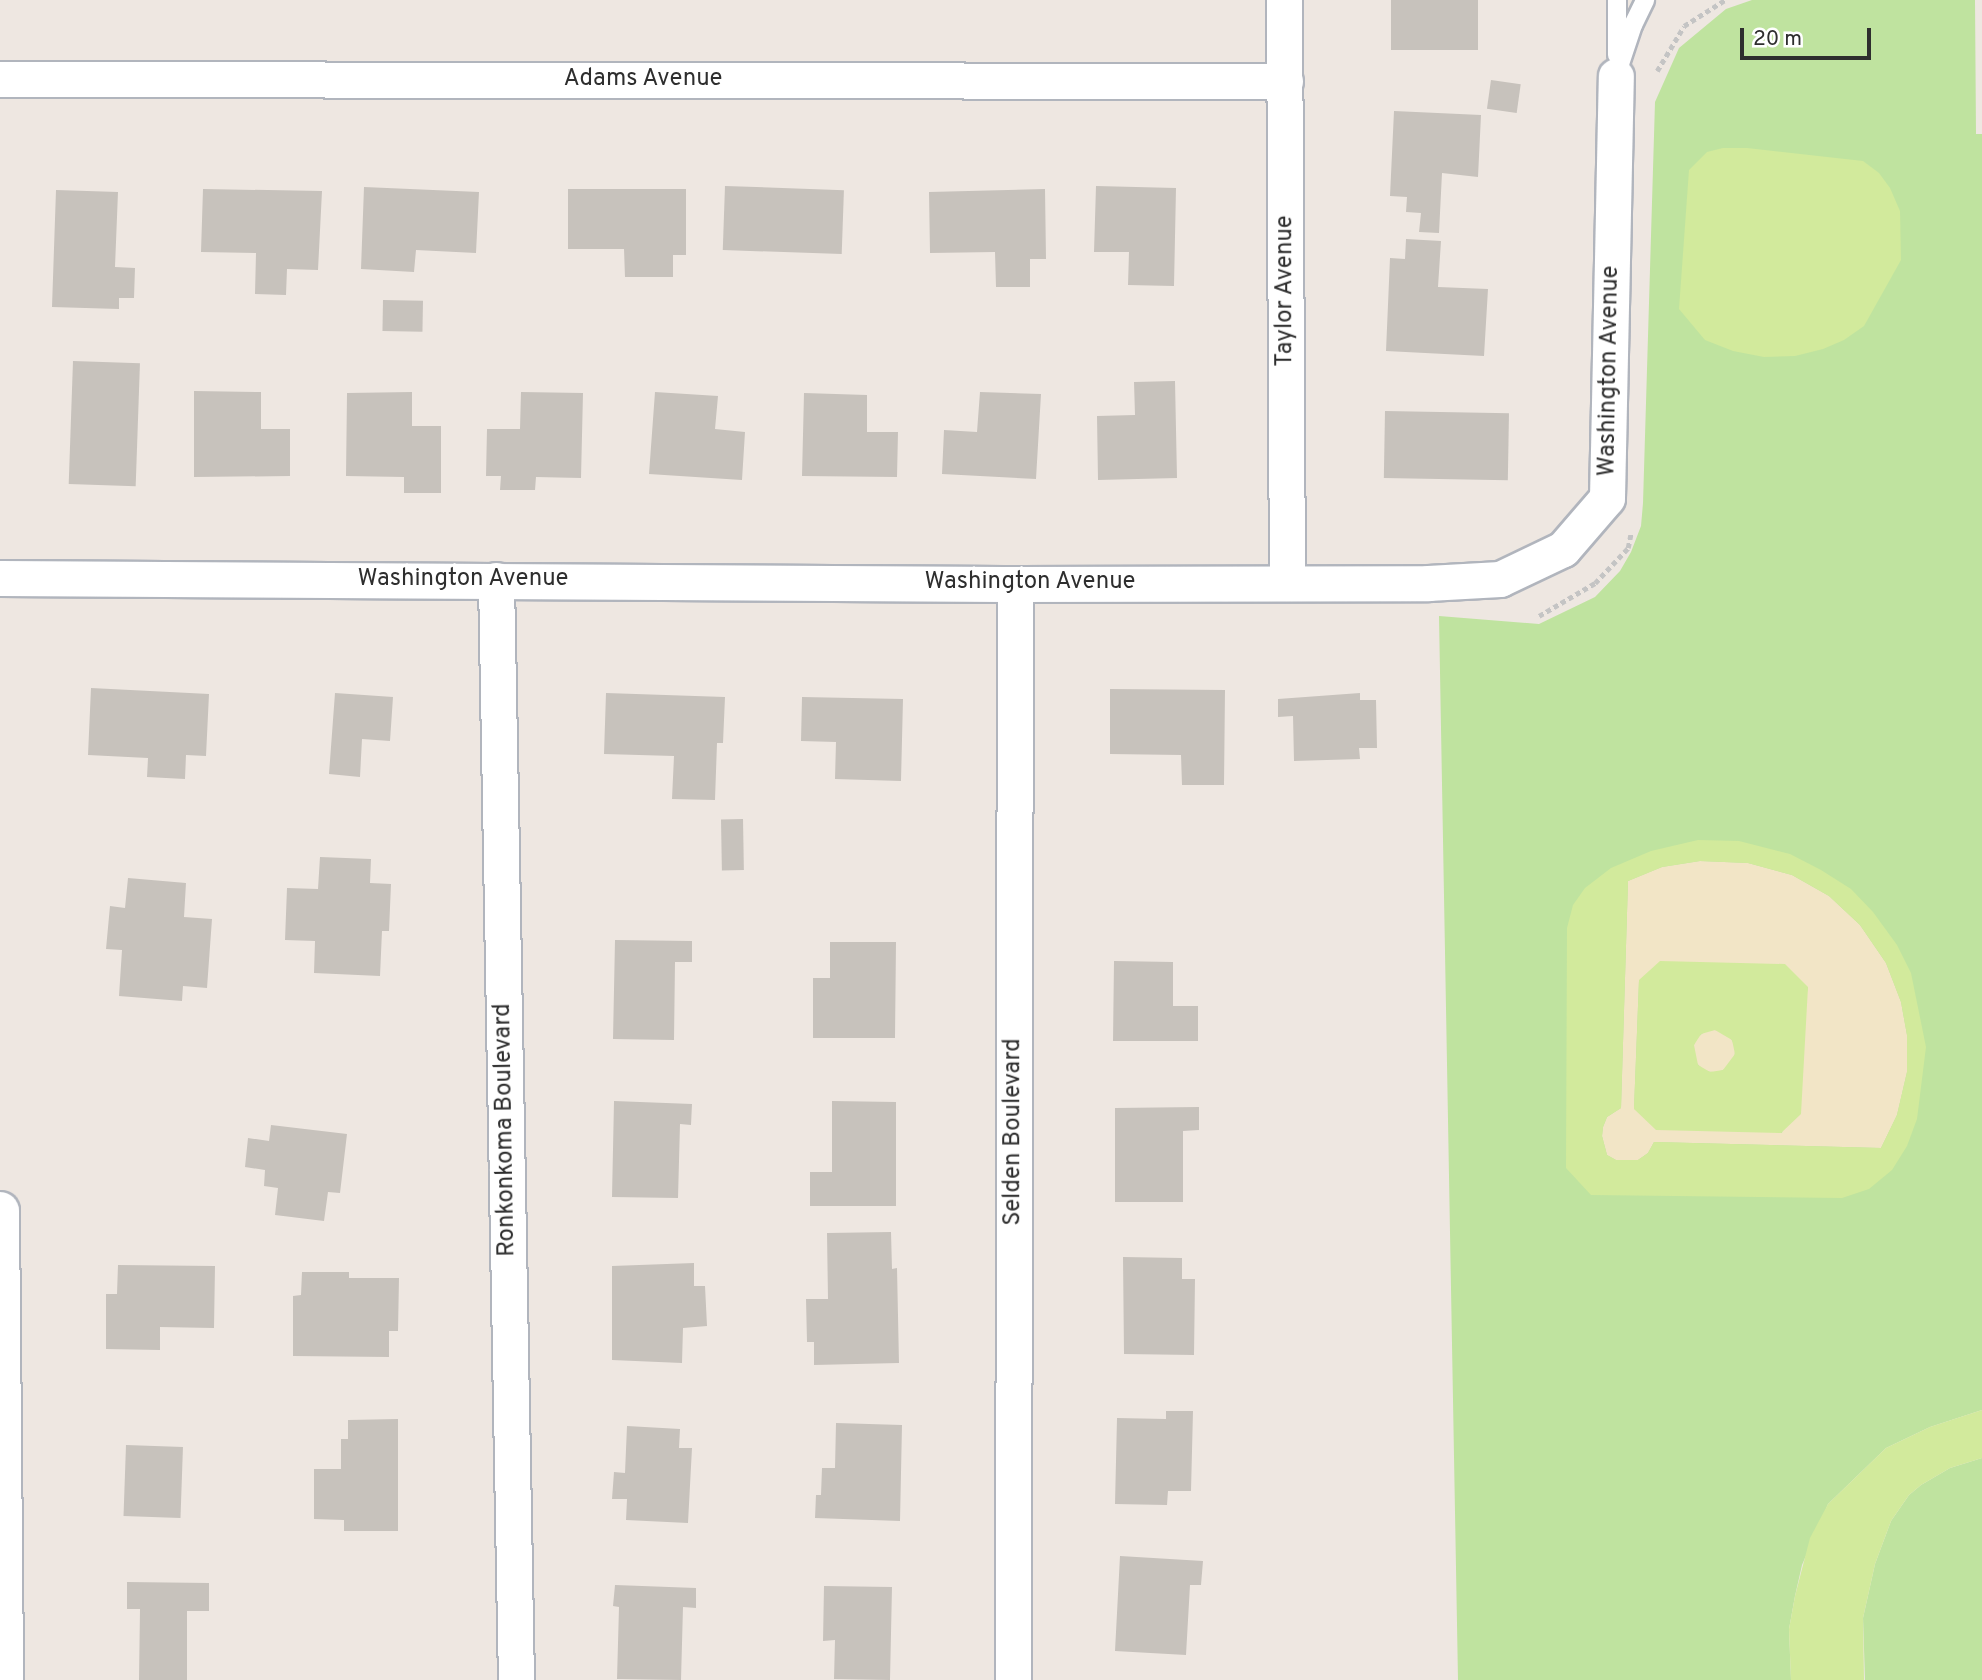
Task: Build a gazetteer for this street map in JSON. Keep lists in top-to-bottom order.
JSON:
{
  "streets": {
    "street": [
      "Adams Avenue",
      "Taylor Avenue",
      "Washington Avenue",
      "Ronkonkoma Boulevard",
      "Selden Boulevard"
    ]
  },
  "crossings": [
    ["Adams Avenue", "Taylor Avenue"],
    ["Taylor Avenue", "Washington Avenue"],
    ["Washington Avenue", "Ronkonkoma Boulevard"],
    ["Washington Avenue", "Selden Boulevard"]
  ],
  "scale_bar": "20 m"
}
